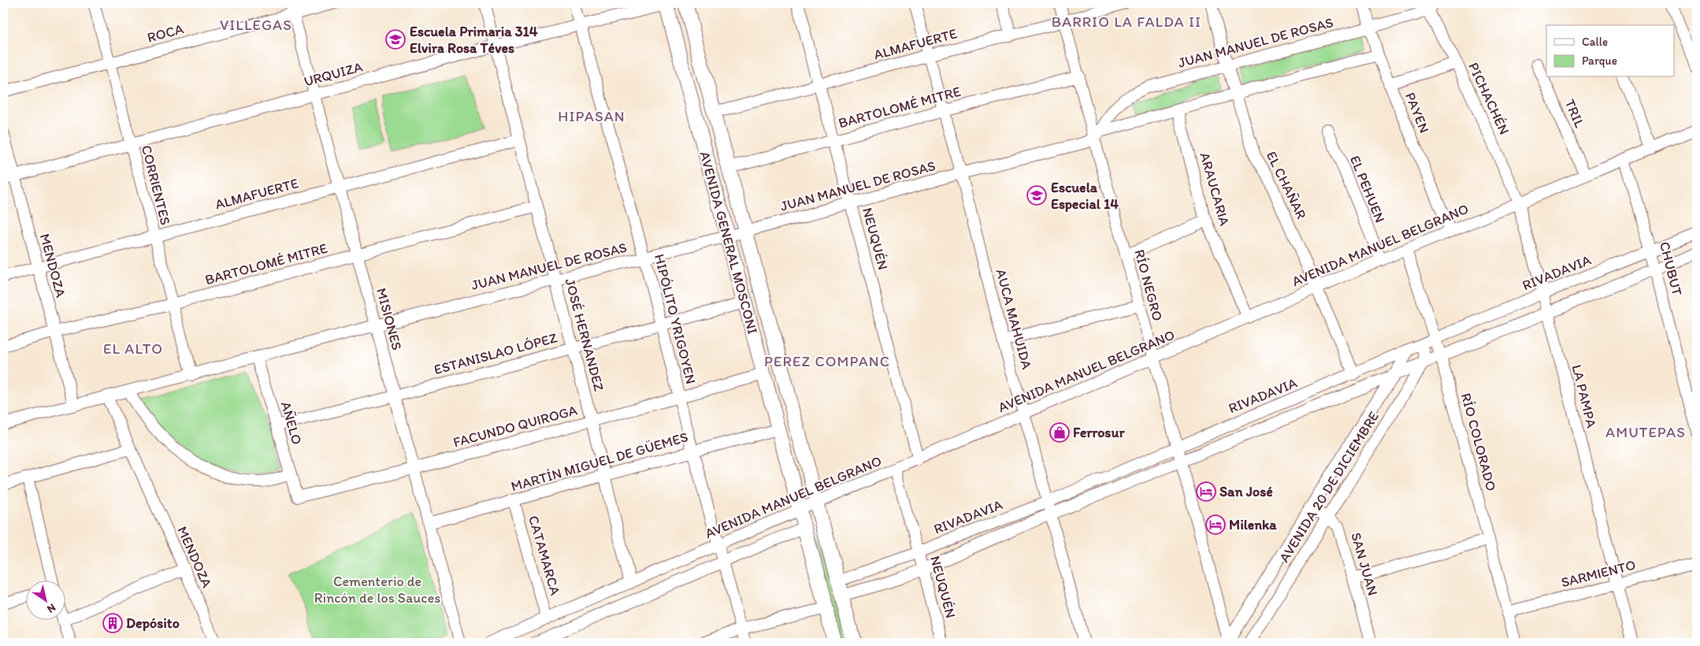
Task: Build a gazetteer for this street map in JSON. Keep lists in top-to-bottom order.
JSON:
{
  "streets": {
    "main road": ["AVENIDA GENERAL MOSCONI"],
    "street": [
      "ROCA",
      "JUAN MANUEL DE ROSAS",
      "ALMAFUERTE",
      "URQUIZA",
      "PICHACHÉN",
      "BARTOLOMÉ MITRE",
      "PAYEN",
      "TRIL",
      "CORRIENTES",
      "EL CHAÑAR",
      "ARAUCARIA",
      "EL PEHUEN",
      "NEUQUÉN",
      "AVENIDA MANUEL BELGRANO",
      "MENDOZA",
      "CHUBUT",
      "RIVADAVIA",
      "RÍO NEGRO",
      "MISIONES",
      "HIPÓLITO YRIGOYEN",
      "AUCA MAHUIDA",
      "JOSÉ HERNANDEZ",
      "ESTANISLAO LÓPEZ",
      "LA PAMPA",
      "AÑELO",
      "FACUNDO QUIROGA",
      "RÍO COLORADO",
      "MARTÍN MIGUEL DE GÜEMES",
      "AVENIDA 20 DE DICIEMBRE",
      "CATAMARCA",
      "SAN JUAN",
      "SARMIENTO"
    ]
  },
  "crossings": [
    ["ROCA", "CORRIENTES"],
    ["ROCA", "MISIONES"],
    ["JUAN MANUEL DE ROSAS", "PICHACHÉN"],
    ["JUAN MANUEL DE ROSAS", "PAYEN"],
    ["JUAN MANUEL DE ROSAS", "CORRIENTES"],
    ["JUAN MANUEL DE ROSAS", "EL CHAÑAR"],
    ["JUAN MANUEL DE ROSAS", "ARAUCARIA"],
    ["JUAN MANUEL DE ROSAS", "NEUQUÉN"],
    ["JUAN MANUEL DE ROSAS", "AVENIDA GENERAL MOSCONI"],
    ["JUAN MANUEL DE ROSAS", "MENDOZA"],
    ["JUAN MANUEL DE ROSAS", "RÍO NEGRO"],
    ["JUAN MANUEL DE ROSAS", "MISIONES"],
    ["JUAN MANUEL DE ROSAS", "HIPÓLITO YRIGOYEN"],
    ["JUAN MANUEL DE ROSAS", "AUCA MAHUIDA"],
    ["JUAN MANUEL DE ROSAS", "JOSÉ HERNANDEZ"],
    ["JUAN MANUEL DE ROSAS", "AÑELO"],
    ["ALMAFUERTE", "CORRIENTES"],
    ["ALMAFUERTE", "NEUQUÉN"],
    ["ALMAFUERTE", "AVENIDA GENERAL MOSCONI"],
    ["ALMAFUERTE", "MENDOZA"],
    ["ALMAFUERTE", "RÍO NEGRO"],
    ["ALMAFUERTE", "MISIONES"],
    ["ALMAFUERTE", "AUCA MAHUIDA"],
    ["ALMAFUERTE", "JOSÉ HERNANDEZ"],
    ["URQUIZA", "CORRIENTES"],
    ["URQUIZA", "AVENIDA GENERAL MOSCONI"],
    ["URQUIZA", "MENDOZA"],
    ["URQUIZA", "MISIONES"],
    ["URQUIZA", "HIPÓLITO YRIGOYEN"],
    ["URQUIZA", "JOSÉ HERNANDEZ"],
    ["PICHACHÉN", "AVENIDA MANUEL BELGRANO"],
    ["PICHACHÉN", "LA PAMPA"],
    ["BARTOLOMÉ MITRE", "CORRIENTES"],
    ["BARTOLOMÉ MITRE", "NEUQUÉN"],
    ["BARTOLOMÉ MITRE", "AVENIDA GENERAL MOSCONI"],
    ["BARTOLOMÉ MITRE", "MENDOZA"],
    ["BARTOLOMÉ MITRE", "RÍO NEGRO"],
    ["BARTOLOMÉ MITRE", "MISIONES"],
    ["BARTOLOMÉ MITRE", "AUCA MAHUIDA"],
    ["BARTOLOMÉ MITRE", "JOSÉ HERNANDEZ"],
    ["PAYEN", "AVENIDA MANUEL BELGRANO"],
    ["TRIL", "AVENIDA MANUEL BELGRANO"],
    ["EL CHAÑAR", "AVENIDA MANUEL BELGRANO"],
    ["EL CHAÑAR", "RIVADAVIA"],
    ["ARAUCARIA", "AVENIDA MANUEL BELGRANO"],
    ["EL PEHUEN", "AVENIDA MANUEL BELGRANO"],
    ["NEUQUÉN", "AVENIDA MANUEL BELGRANO"],
    ["NEUQUÉN", "RIVADAVIA"],
    ["AVENIDA GENERAL MOSCONI", "AVENIDA MANUEL BELGRANO"],
    ["AVENIDA GENERAL MOSCONI", "RIVADAVIA"],
    ["AVENIDA GENERAL MOSCONI", "ESTANISLAO LÓPEZ"],
    ["AVENIDA GENERAL MOSCONI", "FACUNDO QUIROGA"],
    ["AVENIDA GENERAL MOSCONI", "MARTÍN MIGUEL DE GÜEMES"],
    ["AVENIDA MANUEL BELGRANO", "CHUBUT"],
    ["AVENIDA MANUEL BELGRANO", "RÍO NEGRO"],
    ["AVENIDA MANUEL BELGRANO", "HIPÓLITO YRIGOYEN"],
    ["AVENIDA MANUEL BELGRANO", "AUCA MAHUIDA"],
    ["AVENIDA MANUEL BELGRANO", "JOSÉ HERNANDEZ"],
    ["AVENIDA MANUEL BELGRANO", "LA PAMPA"],
    ["AVENIDA MANUEL BELGRANO", "RÍO COLORADO"],
    ["AVENIDA MANUEL BELGRANO", "CATAMARCA"],
    ["CHUBUT", "RIVADAVIA"],
    ["RIVADAVIA", "RÍO NEGRO"],
    ["RIVADAVIA", "AUCA MAHUIDA"],
    ["RIVADAVIA", "LA PAMPA"],
    ["RIVADAVIA", "RÍO COLORADO"],
    ["RIVADAVIA", "AVENIDA 20 DE DICIEMBRE"],
    ["RÍO NEGRO", "AVENIDA 20 DE DICIEMBRE"],
    ["MISIONES", "ESTANISLAO LÓPEZ"],
    ["MISIONES", "FACUNDO QUIROGA"],
    ["MISIONES", "MARTÍN MIGUEL DE GÜEMES"],
    ["HIPÓLITO YRIGOYEN", "ESTANISLAO LÓPEZ"],
    ["HIPÓLITO YRIGOYEN", "FACUNDO QUIROGA"],
    ["HIPÓLITO YRIGOYEN", "MARTÍN MIGUEL DE GÜEMES"],
    ["JOSÉ HERNANDEZ", "ESTANISLAO LÓPEZ"],
    ["JOSÉ HERNANDEZ", "FACUNDO QUIROGA"],
    ["JOSÉ HERNANDEZ", "MARTÍN MIGUEL DE GÜEMES"],
    ["ESTANISLAO LÓPEZ", "AÑELO"],
    ["LA PAMPA", "SARMIENTO"],
    ["AÑELO", "FACUNDO QUIROGA"],
    ["RÍO COLORADO", "SARMIENTO"],
    ["MARTÍN MIGUEL DE GÜEMES", "CATAMARCA"],
    ["AVENIDA 20 DE DICIEMBRE", "SAN JUAN"]
  ],
  "districts": [
    "BARRIO LA FALDA II",
    "VILLEGAS",
    "HIPASAN",
    "EL ALTO",
    "PEREZ COMPANC",
    "AMUTEPAS"
  ],
  "parks": ["Cementerio de Rincón de los Sauces"],
  "places": {
    "school or university": ["Escuela Primaria 314 Elvira Rosa Téves", "Escuela Especial 14"],
    "shop": ["Ferrosur"],
    "hotel": ["San José", "Milenka"],
    "building": ["Depósito"]
  },
  "legend": ["Calle", "Parque"],
  "north": "bottom right"
}
